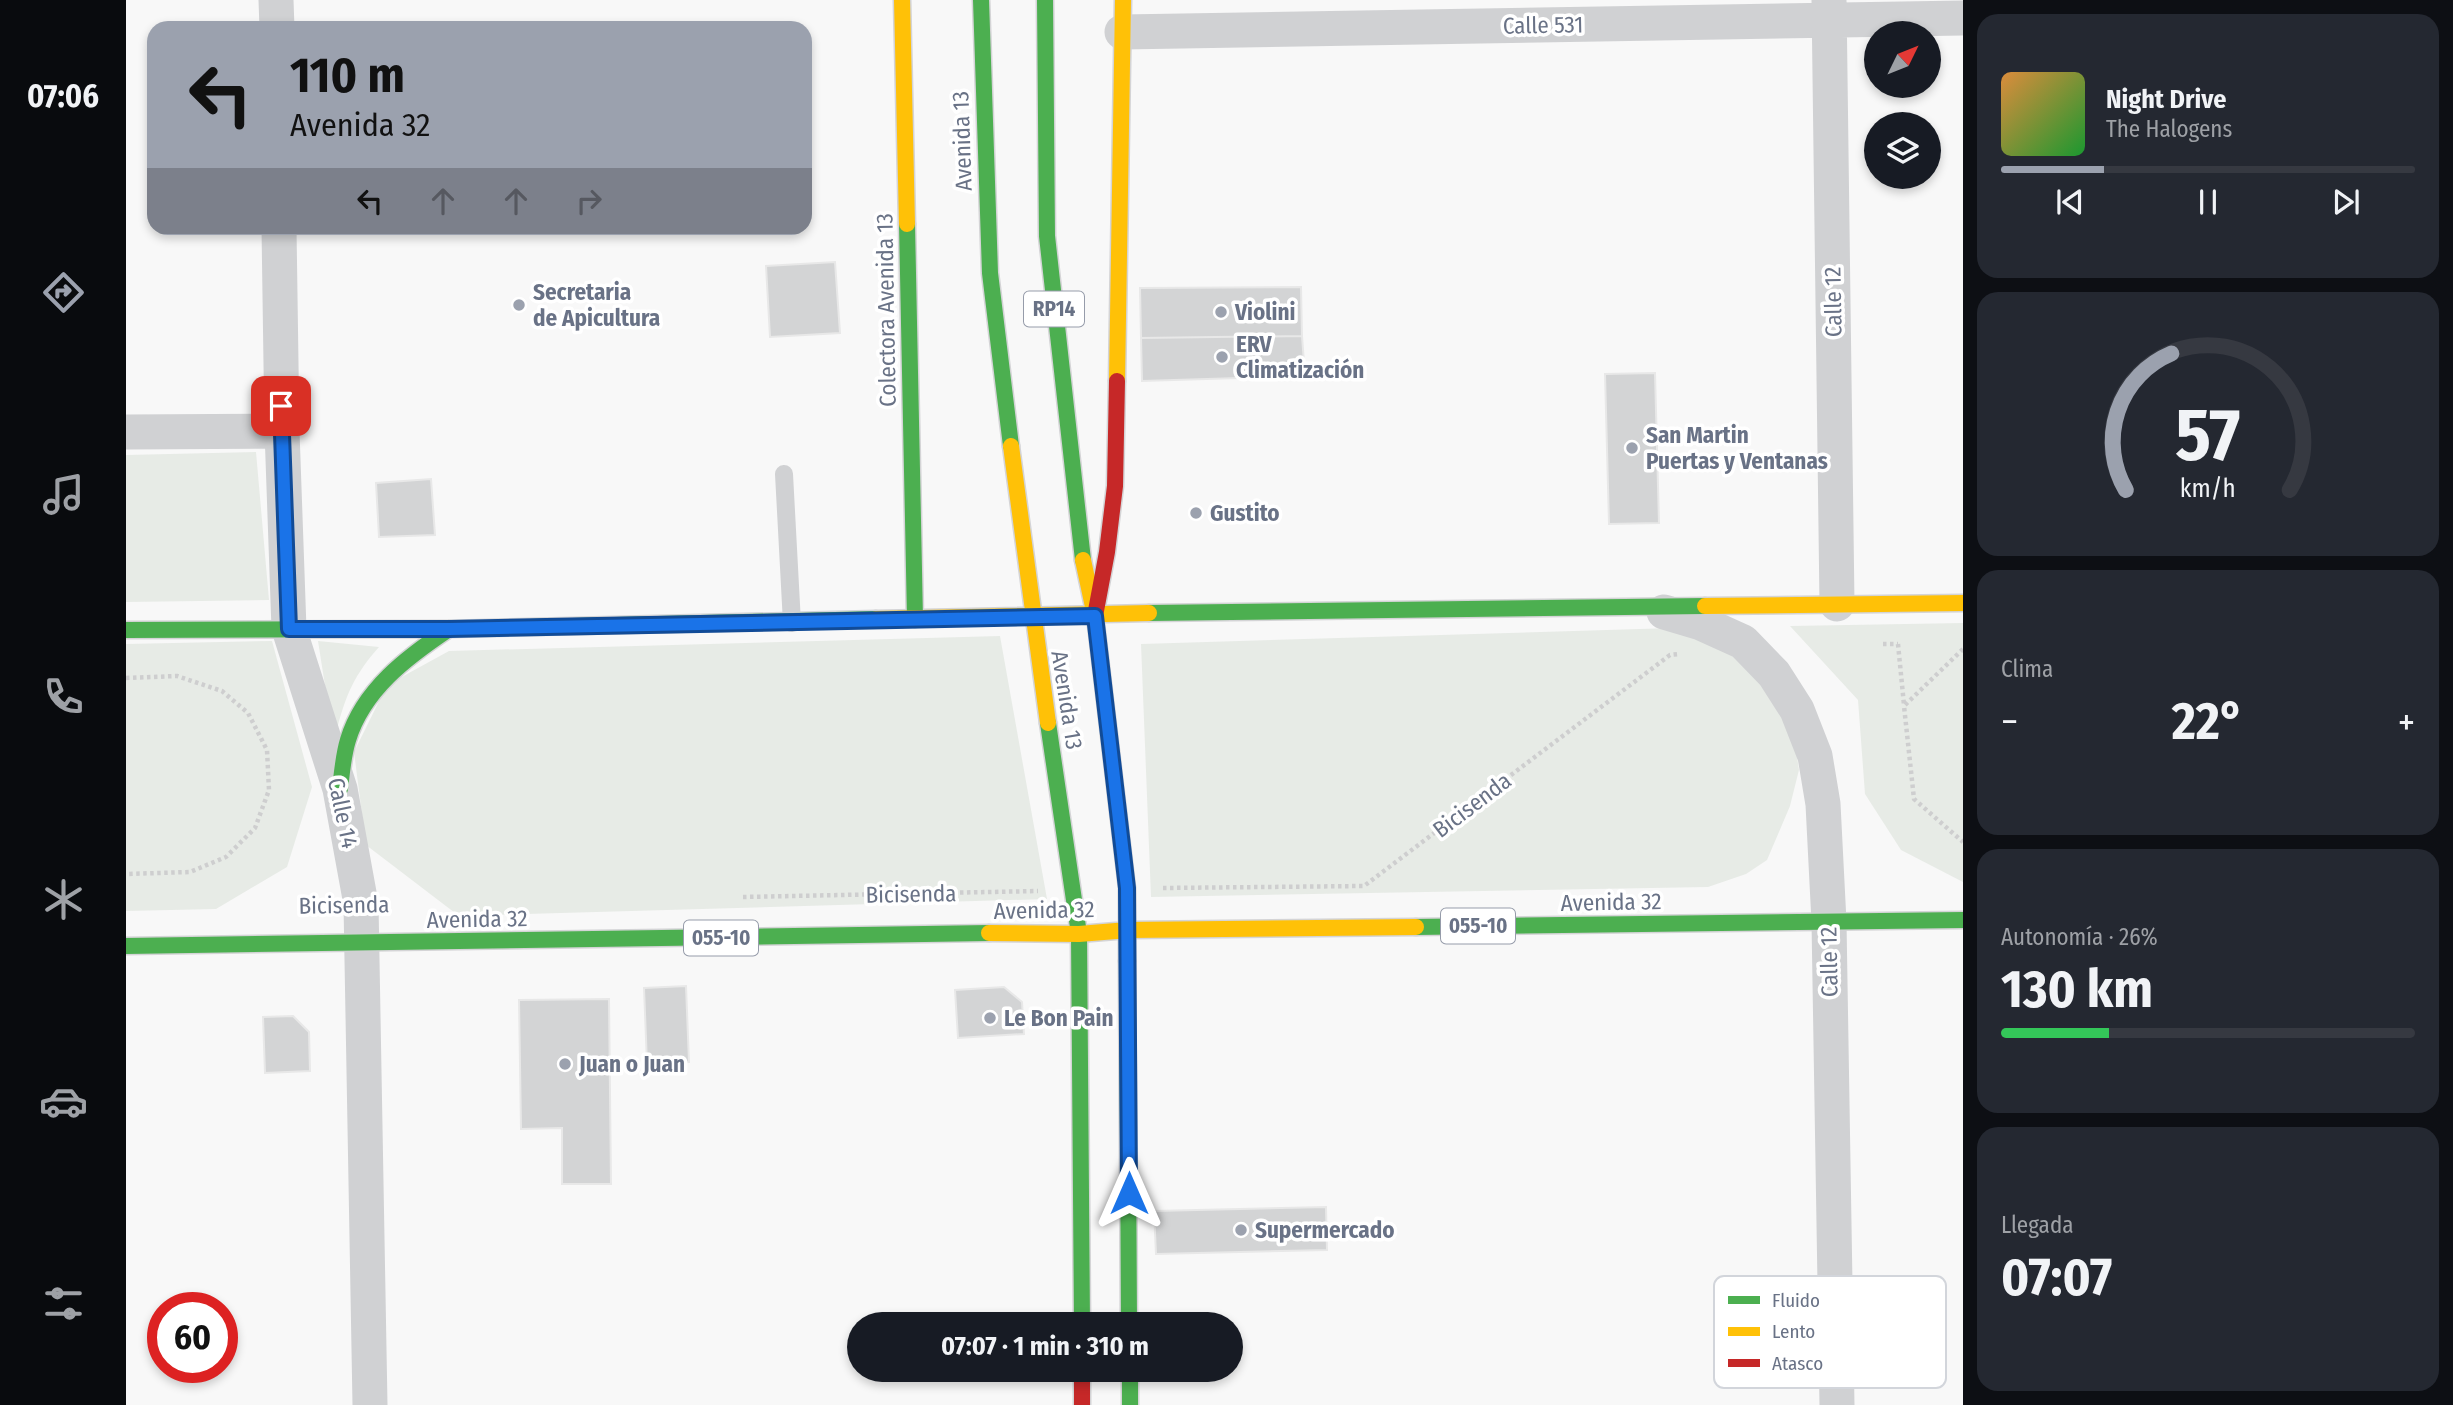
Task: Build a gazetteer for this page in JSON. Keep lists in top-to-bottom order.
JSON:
{
  "streets": {
    "main road": [
      "Avenida 13",
      "RP14",
      "Colectora Avenida 13",
      "Avenida 32",
      "055-10"
    ],
    "street": ["Calle 531", "Calle 12", "Calle 14"],
    "path": ["Bicisenda"]
  },
  "crossings": [
    ["Calle 531", "Calle 12"],
    ["Avenida 13", "Bicisenda"],
    ["Avenida 13", "Avenida 32"],
    ["Calle 12", "Avenida 32"],
    ["Calle 14", "Avenida 32"]
  ],
  "places": [
    "Secretaria de Apicultura",
    "Violini",
    "ERV Climatización",
    "San Martin Puertas y Ventanas",
    "Gustito",
    "Le Bon Pain",
    "Juan o Juan",
    "Supermercado"
  ],
  "legend": ["Fluido", "Lento", "Atasco"],
  "north": "top right",
  "page": {
    "tabs": "07:06",
    "turn": ["110 m", "Avenida 32"],
    "song": ["Night Drive", "The Halogens"],
    "tile": [
      "Clima",
      ["Autonomía · 26%", "130 km"],
      ["Llegada", "07:07"]
    ],
    "heat": ["−", "22°", "+"],
    "limit": "60",
    "trip": "07:07 · 1 min · 310 m",
    "gauge": ["57", "km/h"]
  }
}
